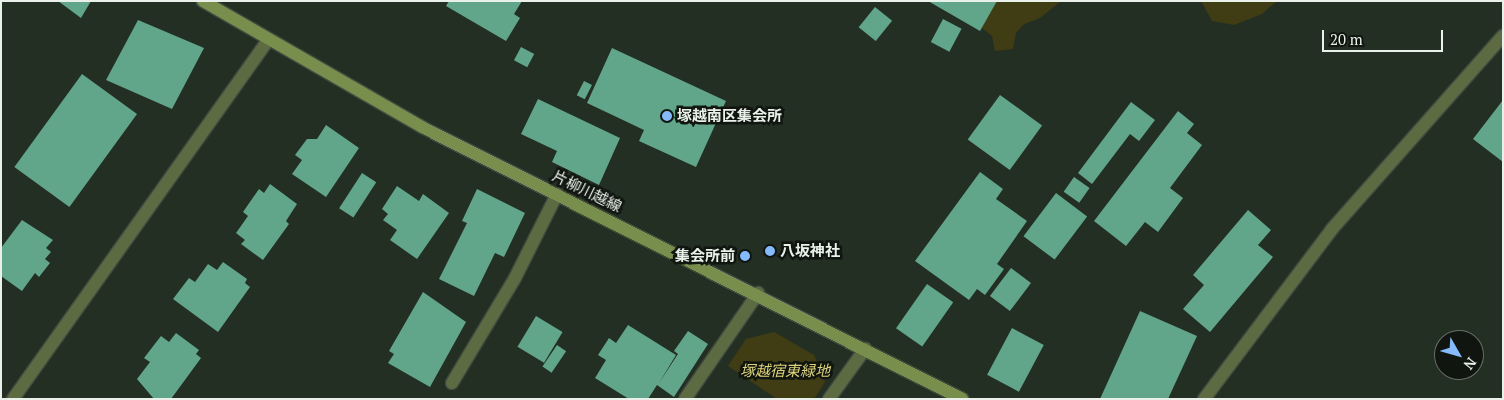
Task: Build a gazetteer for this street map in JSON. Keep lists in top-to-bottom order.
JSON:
{
  "streets": {
    "main road": ["片柳川越線"]
  },
  "parks": ["塚越宿東緑地"],
  "places": ["塚越南区集会所", "八坂神社", "集会所前"],
  "scale_bar": "20 m",
  "north": "bottom right"
}
